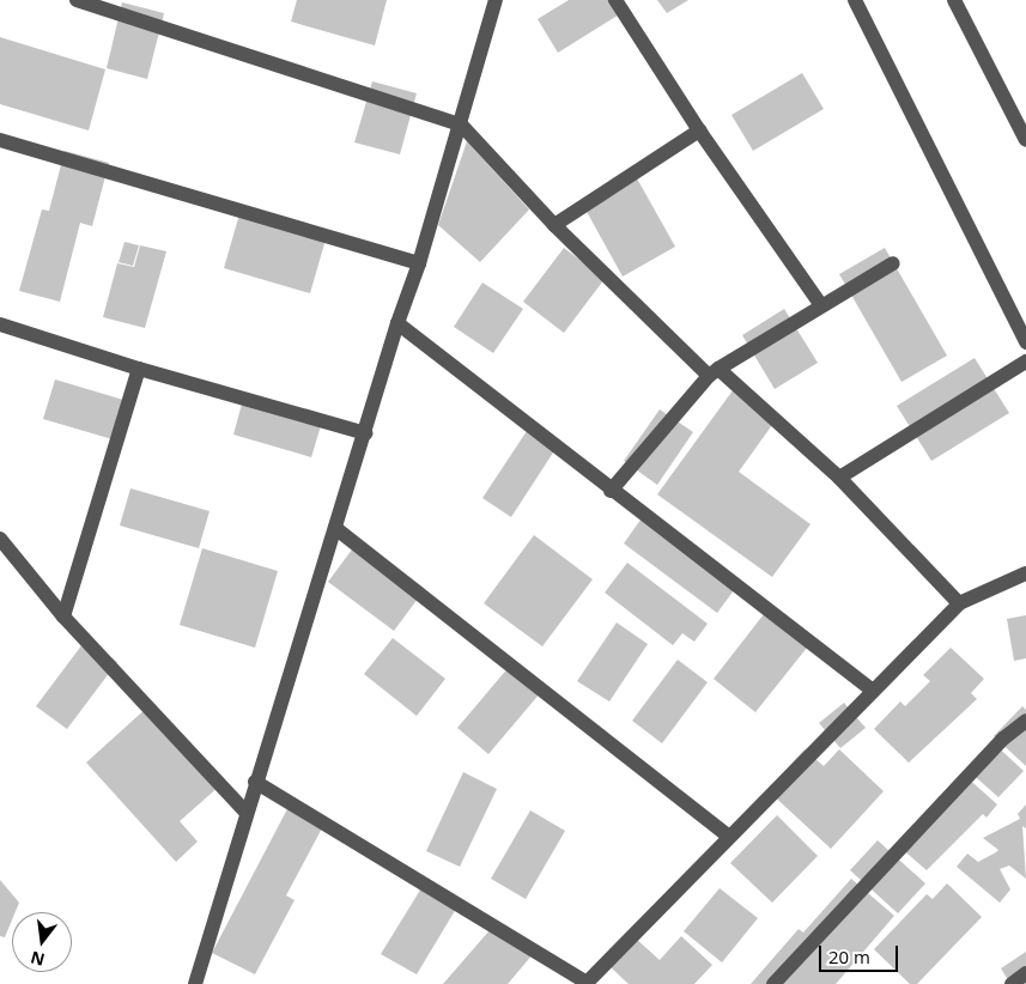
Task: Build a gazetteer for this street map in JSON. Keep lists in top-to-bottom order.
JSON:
{
  "scale_bar": "20 m",
  "north": "bottom"
}
